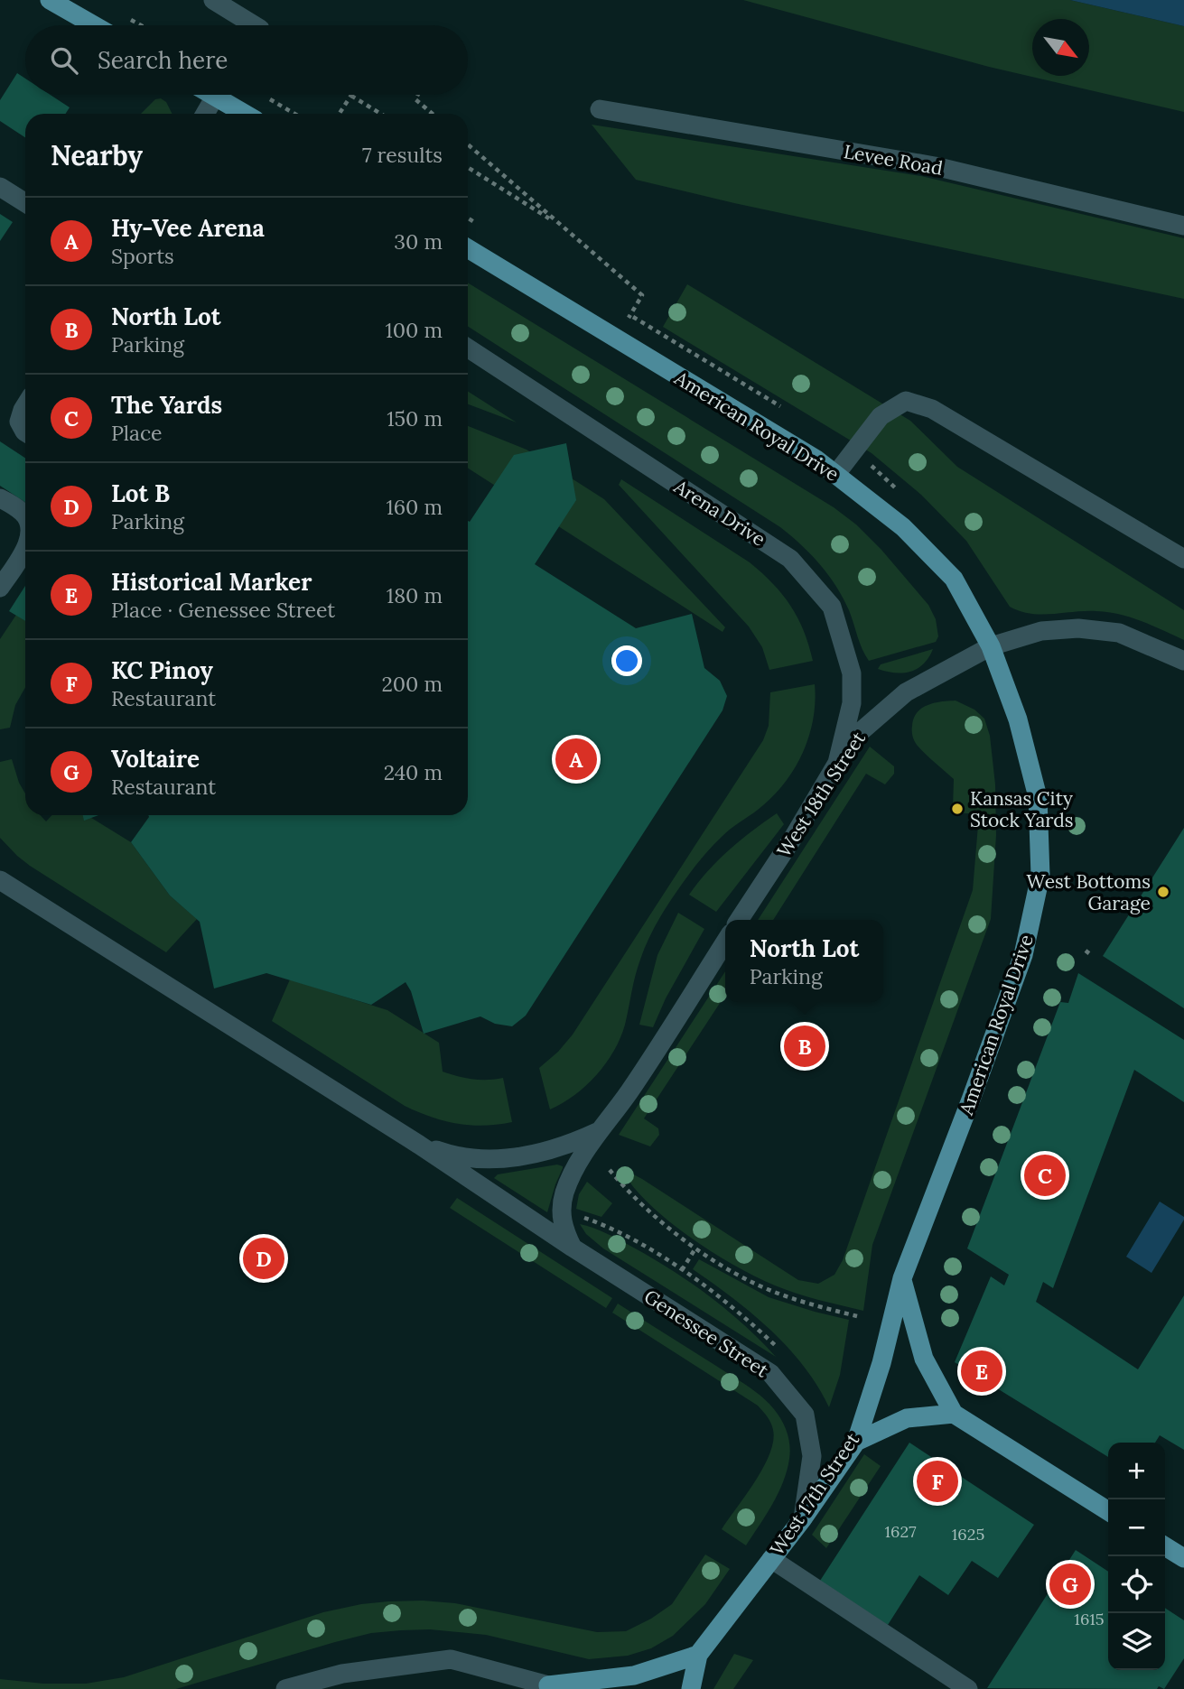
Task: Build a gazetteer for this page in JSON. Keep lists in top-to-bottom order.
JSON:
{
  "streets": {
    "main road": ["American Royal Drive", "West 17th Street"],
    "street": [
      "Levee Road",
      "Arena Drive",
      "West 18th Street",
      "Genessee Street"
    ]
  },
  "crossings": [
    ["American Royal Drive", "West 18th Street"],
    ["American Royal Drive", "West 17th Street"],
    ["Arena Drive", "West 18th Street"],
    ["Genessee Street", "West 17th Street"]
  ],
  "places": ["Kansas City Stock Yards", "West Bottoms Garage"],
  "house_numbers": ["1627", "1625", "1615"],
  "north": "bottom right",
  "page": {
    "search": "Search here",
    "heading": ["Nearby", "7 results"],
    "list": [
      {
        "mark": "A",
        "name": "Hy-Vee Arena",
        "note": "Sports",
        "value": "30 m"
      },
      {
        "mark": "B",
        "name": "North Lot",
        "note": "Parking",
        "value": "100 m"
      },
      {
        "mark": "C",
        "name": "The Yards",
        "note": "Place",
        "value": "150 m"
      },
      {
        "mark": "D",
        "name": "Lot B",
        "note": "Parking",
        "value": "160 m"
      },
      {
        "mark": "E",
        "name": "Historical Marker",
        "note": "Place · Genessee Street",
        "value": "180 m"
      },
      {
        "mark": "F",
        "name": "KC Pinoy",
        "note": "Restaurant",
        "value": "200 m"
      },
      {
        "mark": "G",
        "name": "Voltaire",
        "note": "Restaurant",
        "value": "240 m"
      }
    ],
    "pins": [
      "A",
      "B",
      "C",
      "D",
      "E",
      "F",
      "G"
    ],
    "popup": ["North Lot", "Parking"],
    "map_buttons": ["+", "−"]
  }
}
